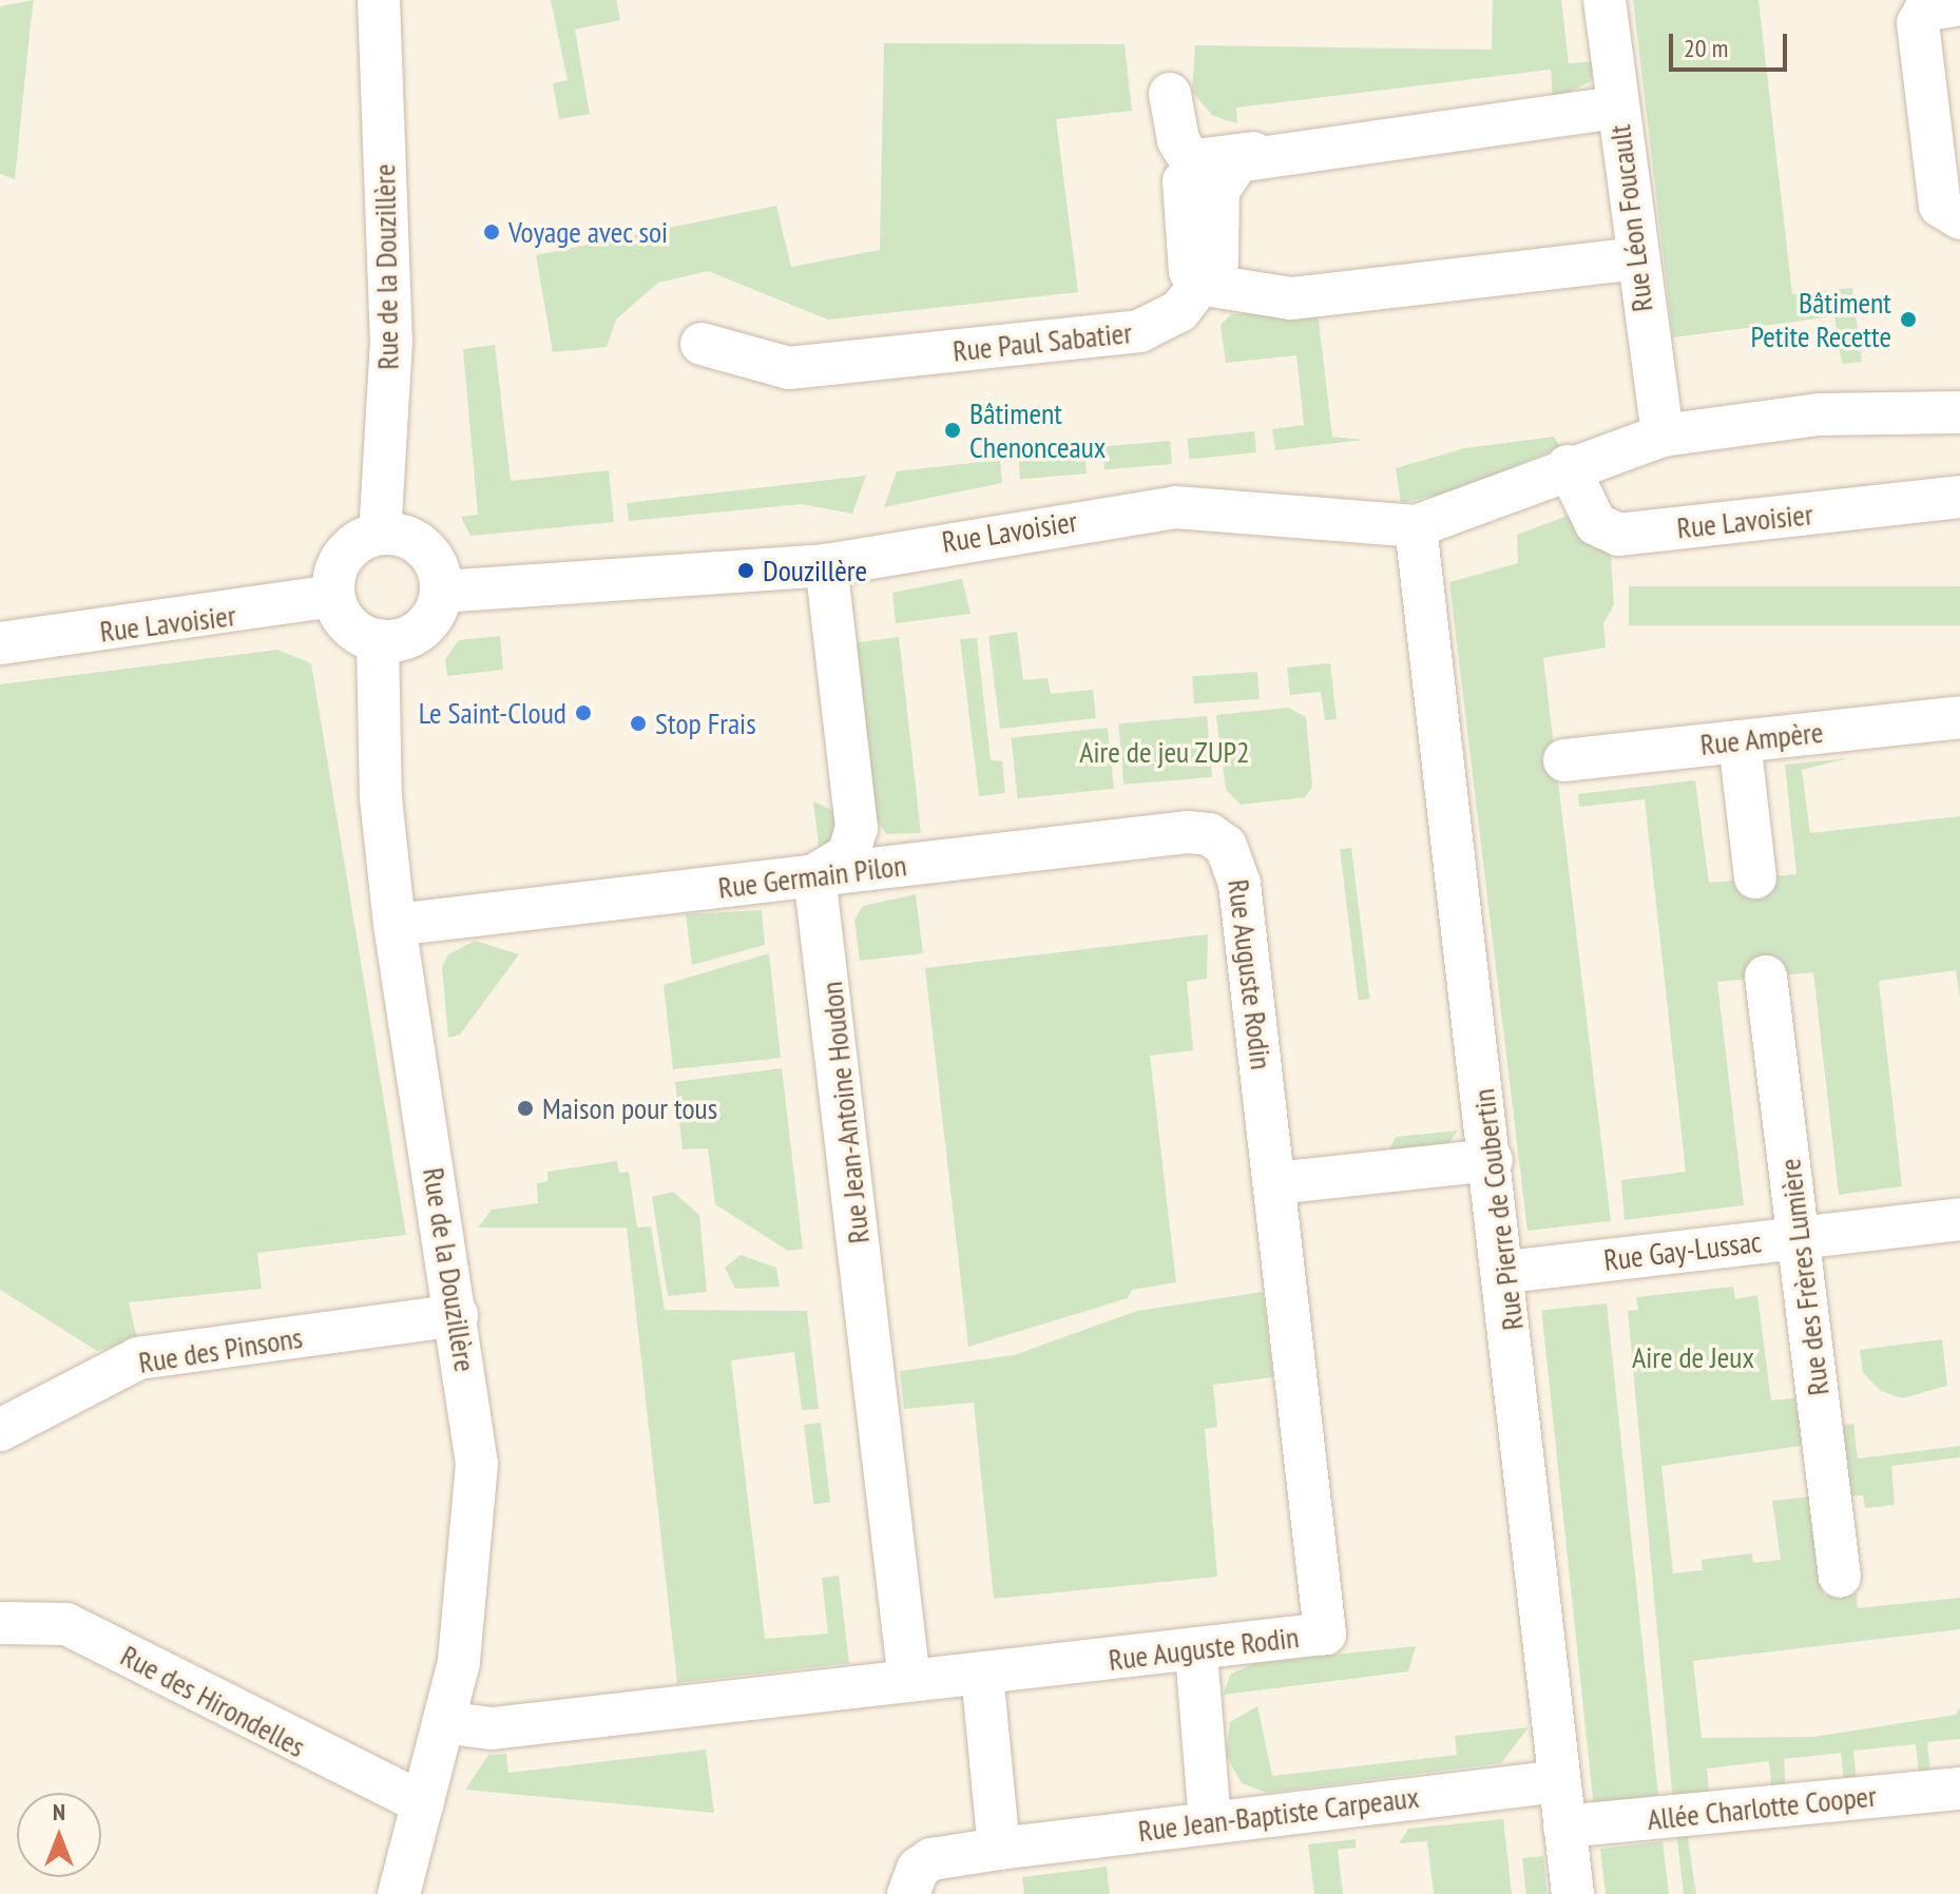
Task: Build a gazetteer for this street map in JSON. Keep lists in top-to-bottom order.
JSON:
{
  "streets": {
    "street": [
      "Rue Léon Foucault",
      "Rue de la Douzillère",
      "Rue Paul Sabatier",
      "Rue Lavoisier",
      "Rue Ampère",
      "Rue Germain Pilon",
      "Rue Auguste Rodin",
      "Rue Jean-Antoine Houdon",
      "Rue Pierre de Coubertin",
      "Rue Gay-Lussac",
      "Rue des Frères Lumière",
      "Rue des Pinsons",
      "Rue des Hirondelles",
      "Allée Charlotte Cooper",
      "Rue Jean-Baptiste Carpeaux"
    ]
  },
  "crossings": [
    ["Rue Léon Foucault", "Rue Lavoisier"],
    ["Rue de la Douzillère", "Rue Lavoisier"],
    ["Rue de la Douzillère", "Rue Germain Pilon"],
    ["Rue de la Douzillère", "Rue Auguste Rodin"],
    ["Rue de la Douzillère", "Rue des Pinsons"],
    ["Rue de la Douzillère", "Rue des Hirondelles"],
    ["Rue Lavoisier", "Rue Pierre de Coubertin"],
    ["Rue Germain Pilon", "Rue Auguste Rodin"],
    ["Rue Germain Pilon", "Rue Jean-Antoine Houdon"],
    ["Rue Auguste Rodin", "Rue Jean-Antoine Houdon"],
    ["Rue Pierre de Coubertin", "Rue Gay-Lussac"],
    ["Rue Pierre de Coubertin", "Allée Charlotte Cooper"],
    ["Rue Pierre de Coubertin", "Rue Jean-Baptiste Carpeaux"],
    ["Rue Gay-Lussac", "Rue des Frères Lumière"]
  ],
  "parks": ["Aire de jeu ZUP2", "Aire de Jeux"],
  "places": [
    "Voyage avec soi",
    "Bâtiment Petite Recette",
    "Bâtiment Chenonceaux",
    "Douzillère",
    "Le Saint-Cloud",
    "Stop Frais",
    "Maison pour tous"
  ],
  "scale_bar": "20 m",
  "north": "top"
}
